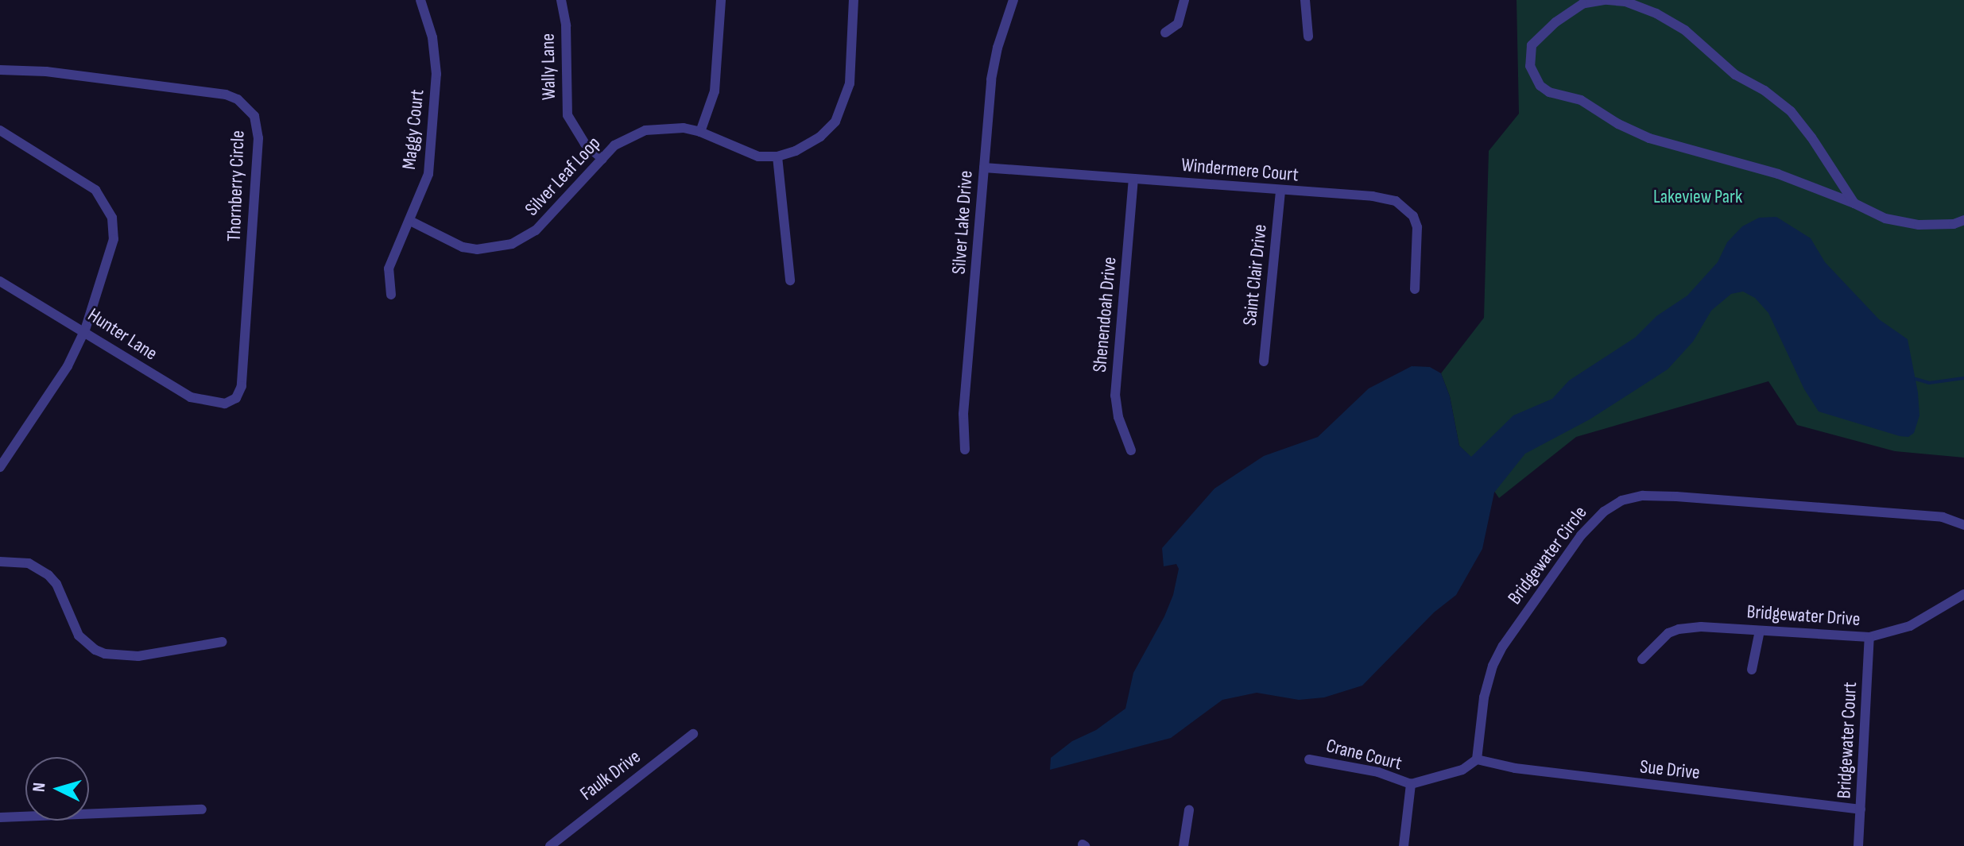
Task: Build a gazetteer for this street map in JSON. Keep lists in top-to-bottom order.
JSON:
{
  "streets": {
    "street": [
      "Wally Lane",
      "Maggy Court",
      "Windermere Court",
      "Silver Leaf Loop",
      "Thornberry Circle",
      "Silver Lake Drive",
      "Saint Clair Drive",
      "Shenendoah Drive",
      "Hunter Lane",
      "Bridgewater Circle",
      "Bridgewater Drive",
      "Bridgewater Court",
      "Crane Court",
      "Sue Drive",
      "Faulk Drive"
    ]
  },
  "crossings": [
    ["Wally Lane", "Silver Leaf Loop"],
    ["Maggy Court", "Silver Leaf Loop"],
    ["Windermere Court", "Silver Lake Drive"],
    ["Windermere Court", "Saint Clair Drive"],
    ["Windermere Court", "Shenendoah Drive"],
    ["Thornberry Circle", "Hunter Lane"],
    ["Bridgewater Circle", "Sue Drive"],
    ["Bridgewater Drive", "Bridgewater Court"],
    ["Bridgewater Court", "Sue Drive"]
  ],
  "parks": ["Lakeview Park"],
  "north": "left"
}
